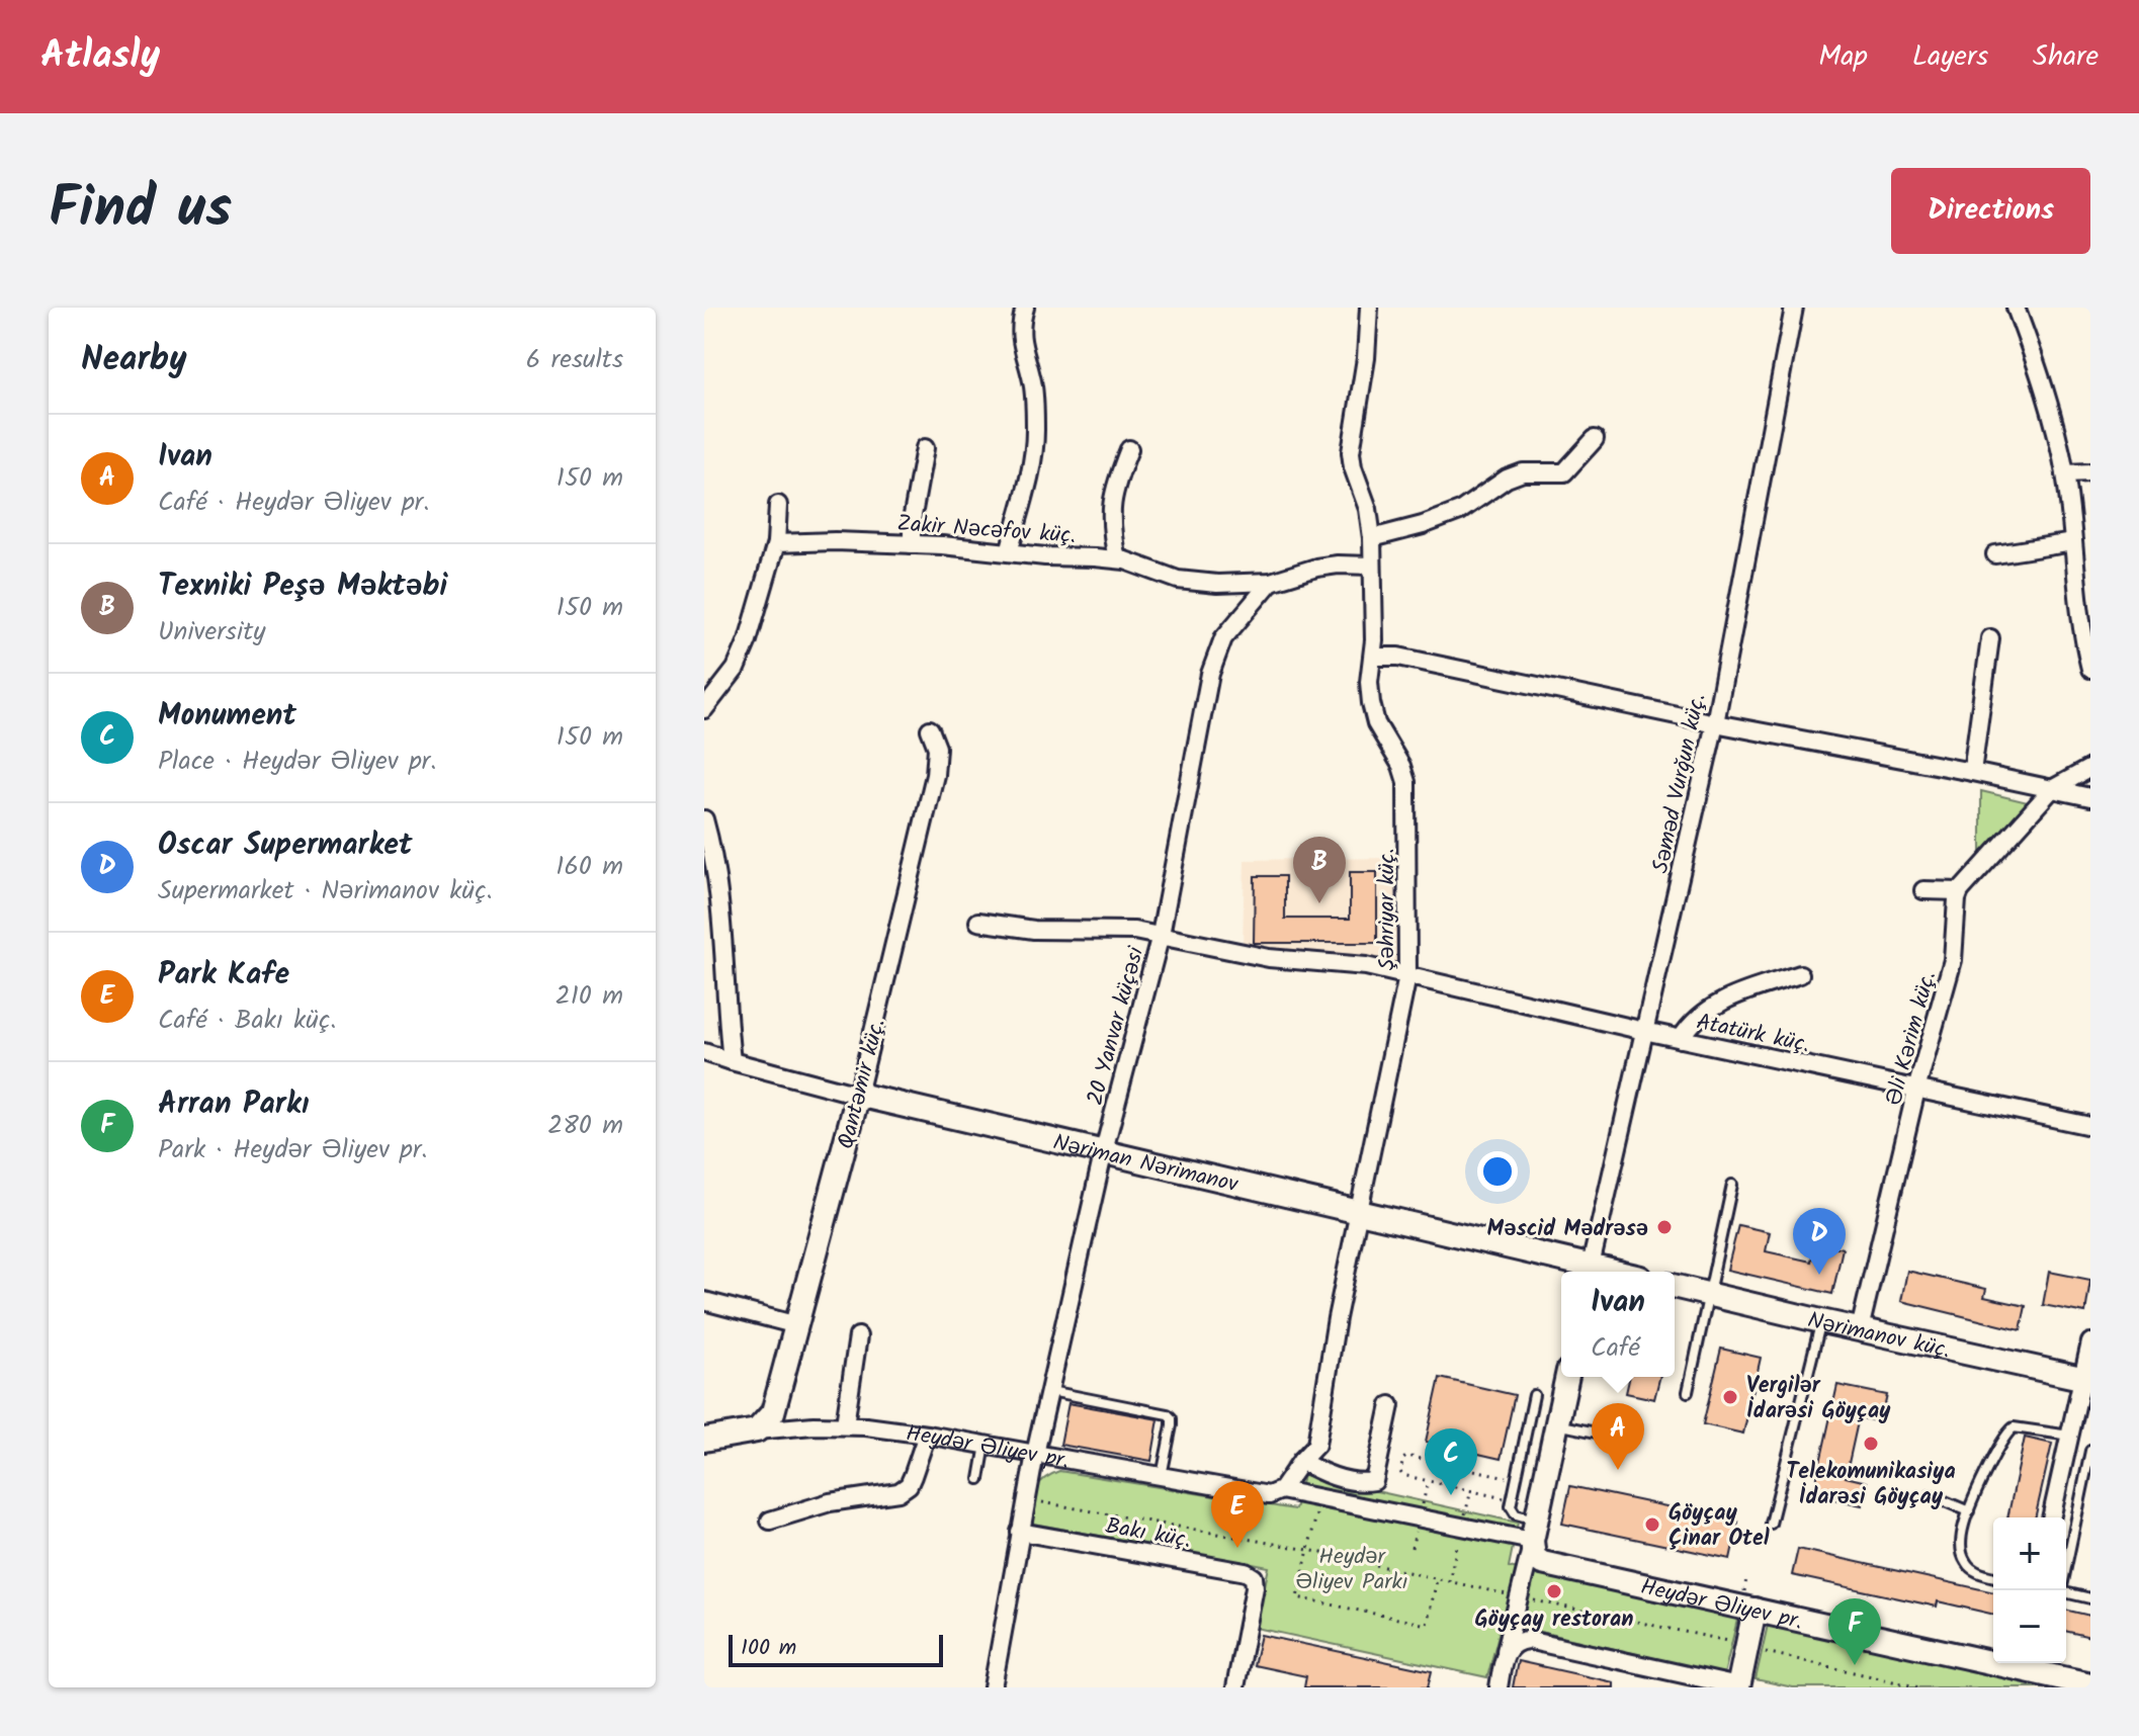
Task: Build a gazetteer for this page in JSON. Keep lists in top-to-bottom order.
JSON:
{
  "streets": {
    "main road": [
      "Qantəmir küç.",
      "Nəriman Nərimanov",
      "Nərimanov küç.",
      "Heydər Əliyev pr."
    ],
    "street": [
      "Zakir Nəcəfov küç.",
      "Səməd Vurğun küç.",
      "Şəhriyar küç.",
      "20 Yanvar küçəsi",
      "Atatürk küç.",
      "Əli Kərim küç.",
      "Bakı küç."
    ]
  },
  "crossings": [
    ["Zakir Nəcəfov küç.", "Şəhriyar küç."],
    ["Zakir Nəcəfov küç.", "20 Yanvar küçəsi"],
    ["Səməd Vurğun küç.", "Atatürk küç."],
    ["Səməd Vurğun küç.", "Nəriman Nərimanov"],
    ["Şəhriyar küç.", "Atatürk küç."],
    ["Şəhriyar küç.", "Nəriman Nərimanov"],
    ["Şəhriyar küç.", "Heydər Əliyev pr."],
    ["20 Yanvar küçəsi", "Atatürk küç."],
    ["20 Yanvar küçəsi", "Nəriman Nərimanov"],
    ["20 Yanvar küçəsi", "Heydər Əliyev pr."],
    ["20 Yanvar küçəsi", "Bakı küç."],
    ["Atatürk küç.", "Əli Kərim küç."],
    ["Əli Kərim küç.", "Nərimanov küç."],
    ["Qantəmir küç.", "Nəriman Nərimanov"],
    ["Qantəmir küç.", "Heydər Əliyev pr."]
  ],
  "parks": ["Heydər Əliyev Parkı"],
  "places": [
    "Məscid Mədrəsə",
    "Vergilər İdarəsi Göyçay",
    "Telekomunikasiya İdarəsi Göyçay",
    "Göyçay Çinar Otel",
    "Göyçay restoran"
  ],
  "scale_bar": "100 m",
  "page": {
    "header": "Atlasly",
    "nav": ["Map", "Layers", "Share"],
    "title": "Find us",
    "buttons": "Directions",
    "heading": ["Nearby", "6 results"],
    "list": [
      {
        "mark": "A",
        "name": "Ivan",
        "note": "Café · Heydər Əliyev pr.",
        "value": "150 m"
      },
      {
        "mark": "B",
        "name": "Texniki Peşə Məktəbi",
        "note": "University",
        "value": "150 m"
      },
      {
        "mark": "C",
        "name": "Monument",
        "note": "Place · Heydər Əliyev pr.",
        "value": "150 m"
      },
      {
        "mark": "D",
        "name": "Oscar Supermarket",
        "note": "Supermarket · Nərimanov küç.",
        "value": "160 m"
      },
      {
        "mark": "E",
        "name": "Park Kafe",
        "note": "Café · Bakı küç.",
        "value": "210 m"
      },
      {
        "mark": "F",
        "name": "Arran Parkı",
        "note": "Park · Heydər Əliyev pr.",
        "value": "280 m"
      }
    ],
    "pins": [
      "B",
      "D",
      "A",
      "C",
      "E",
      "F"
    ],
    "popup": ["Ivan", "Café"],
    "map_buttons": ["+", "−"],
    "scale": "100 m"
  }
}
